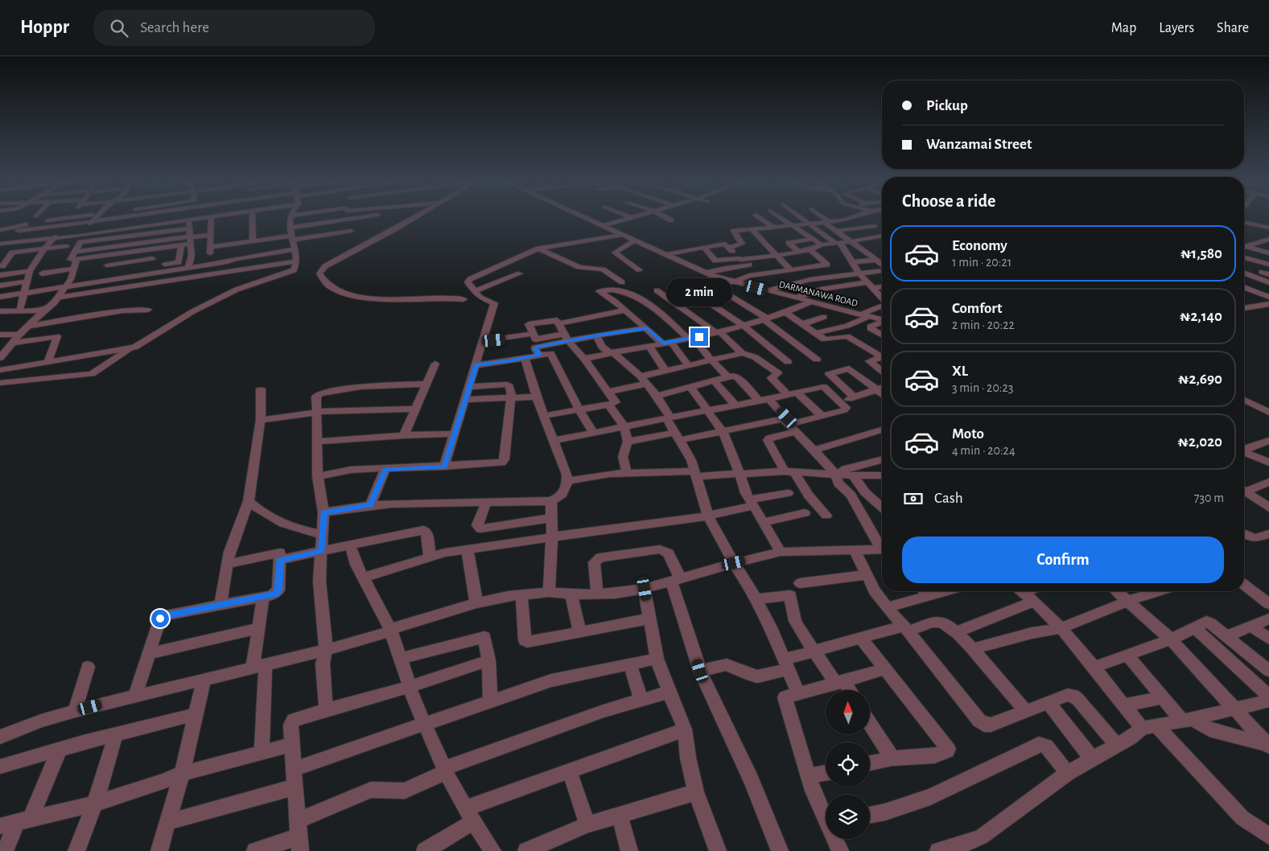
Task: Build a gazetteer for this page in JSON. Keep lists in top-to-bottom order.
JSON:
{
  "streets": {
    "street": ["DARMANAWA ROAD"]
  },
  "north": "top",
  "page": {
    "header": "Hoppr",
    "search": "Search here",
    "nav": ["Map", "Layers", "Share"],
    "banner": ["Pickup", "Wanzamai Street"],
    "heading": "Choose a ride",
    "list": [
      {
        "name": "Economy",
        "note": "1 min · 20:21",
        "value": "₦1,580"
      },
      {
        "name": "Comfort",
        "note": "2 min · 20:22",
        "value": "₦2,140"
      },
      {
        "name": "XL",
        "note": "3 min · 20:23",
        "value": "₦2,690"
      },
      {
        "name": "Moto",
        "note": "4 min · 20:24",
        "value": "₦2,020"
      }
    ],
    "bubble": "2 min",
    "pay": ["Cash", "730 m"],
    "buttons": "Confirm"
  }
}
